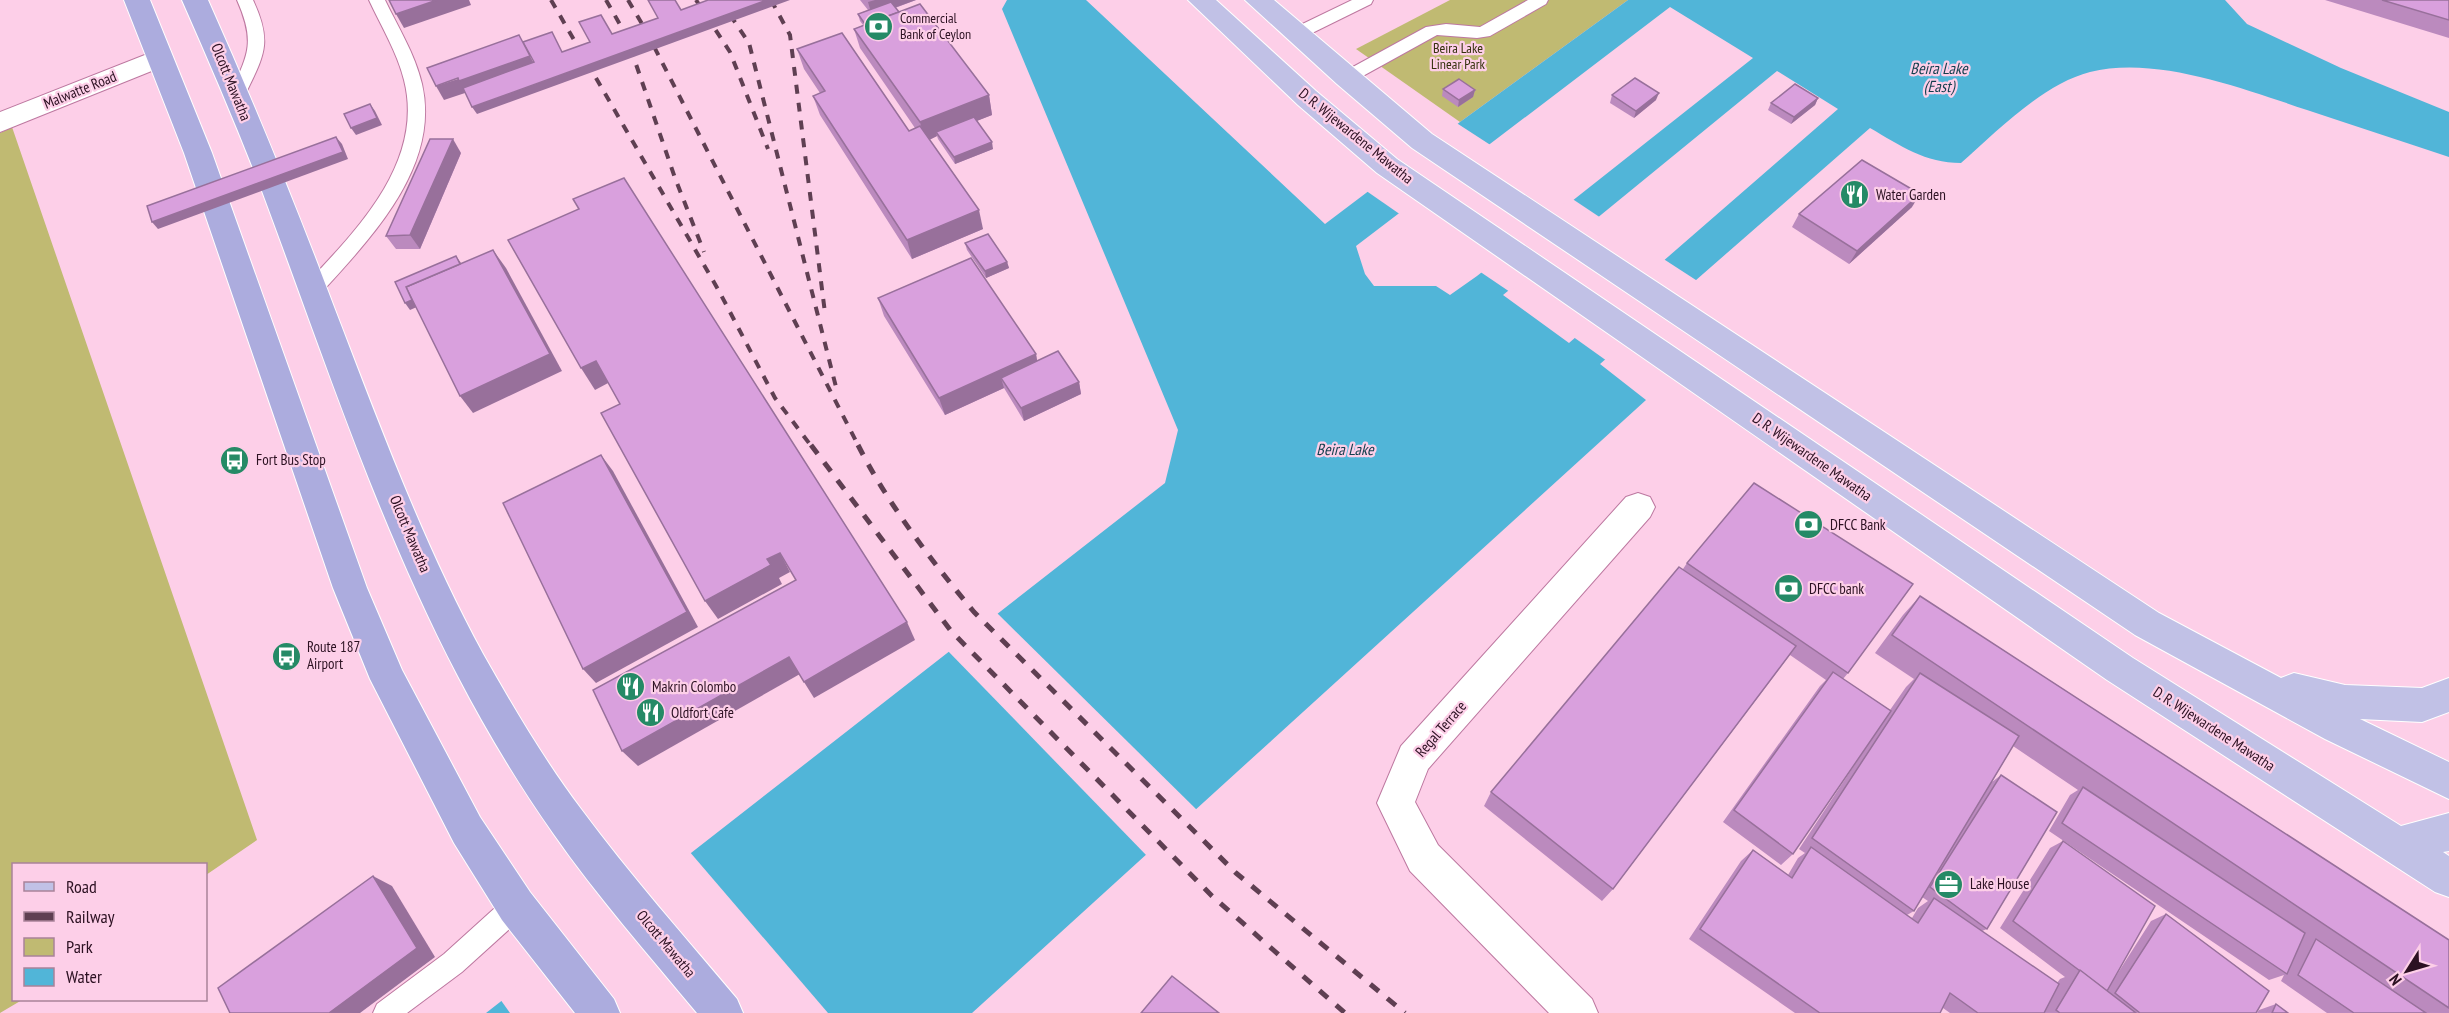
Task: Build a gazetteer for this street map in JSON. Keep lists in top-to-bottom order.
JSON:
{
  "streets": {
    "highway": ["Olcott Mawatha"],
    "main road": ["D. R. Wijewardene Mawatha"],
    "street": ["Malwatte Road", "Regal Terrace"]
  },
  "water": ["Beira Lake (East)", "Beira Lake"],
  "parks": ["Beira Lake Linear Park"],
  "places": {
    "bank": ["Commercial Bank of Ceylon", "DFCC Bank", "DFCC bank"],
    "restaurant": ["Water Garden", "Makrin Colombo", "Oldfort Cafe"],
    "bus stop": ["Fort Bus Stop", "Route 187 Airport"],
    "office": ["Lake House"]
  },
  "legend": [
    "Road",
    "Railway",
    "Park",
    "Water"
  ],
  "north": "bottom left"
}
